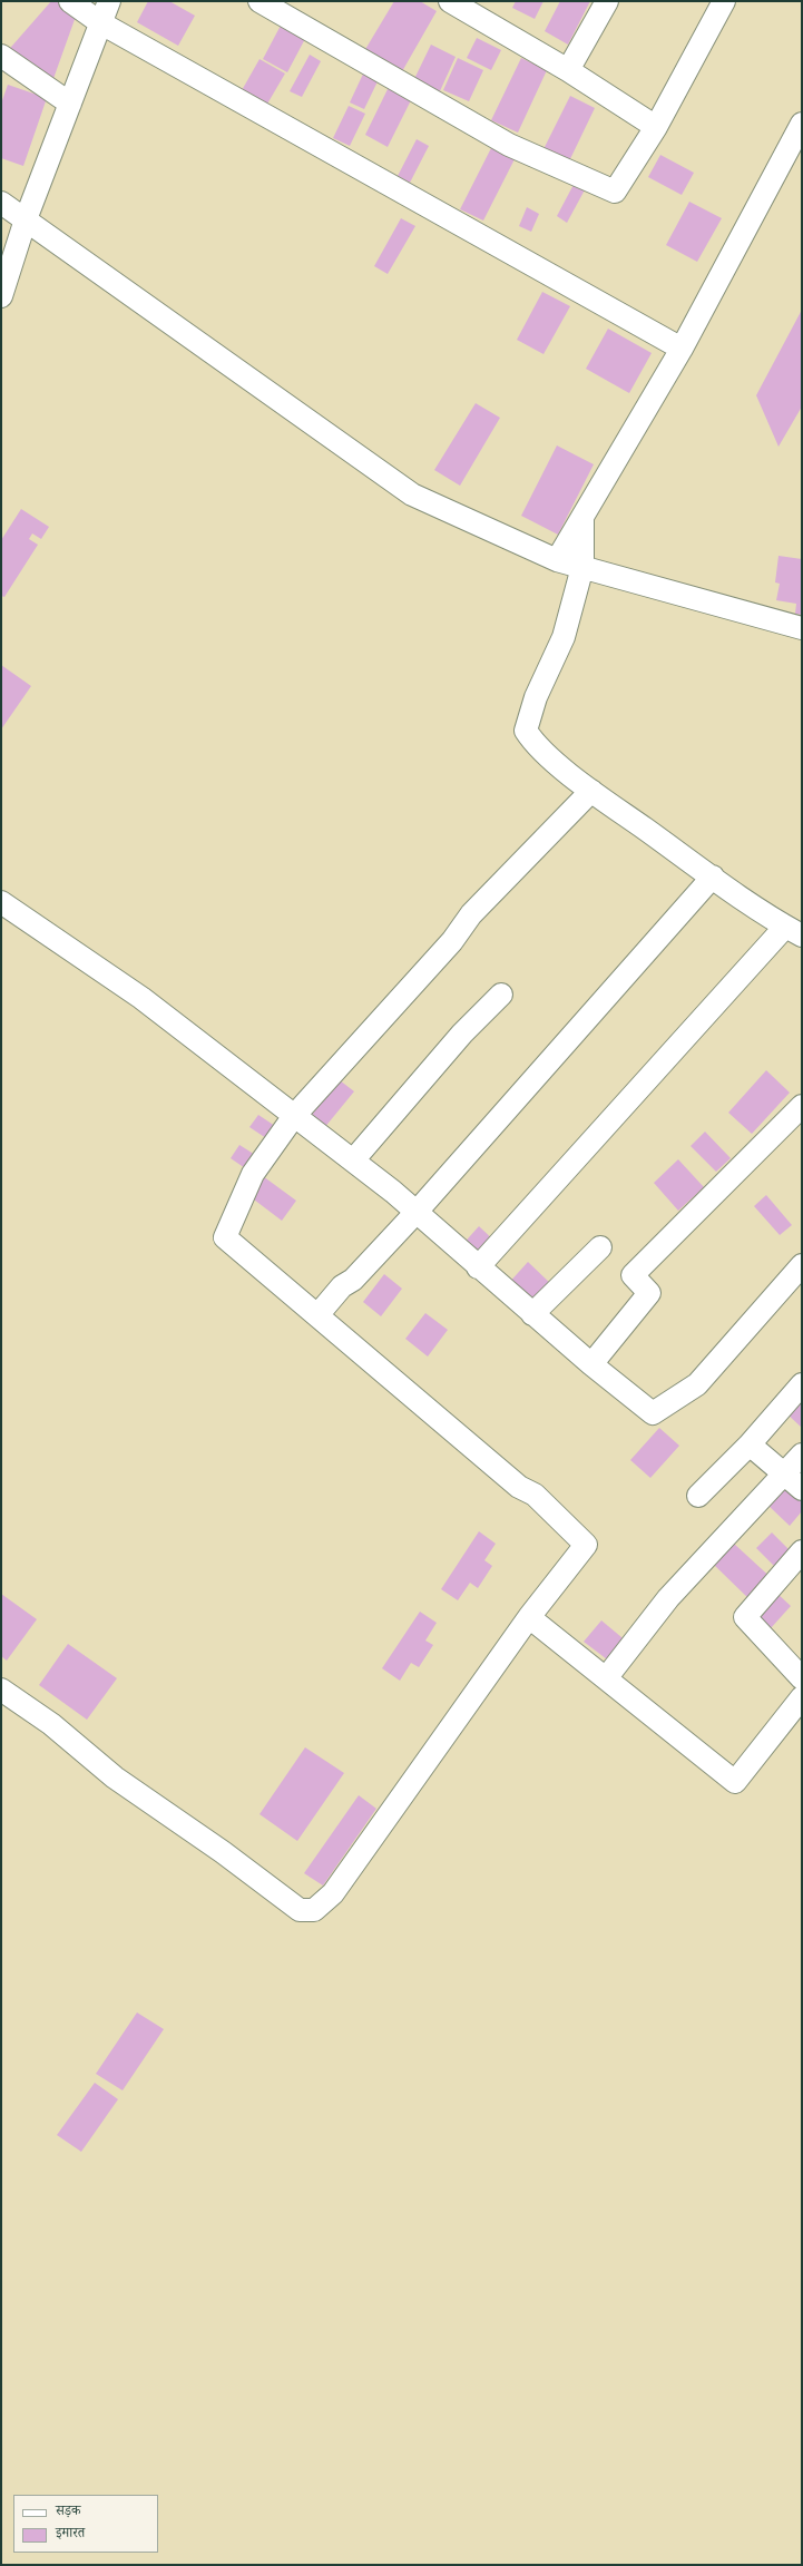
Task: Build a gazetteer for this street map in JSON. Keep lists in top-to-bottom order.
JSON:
{
  "legend": ["सड़क", "इमारत"]
}
